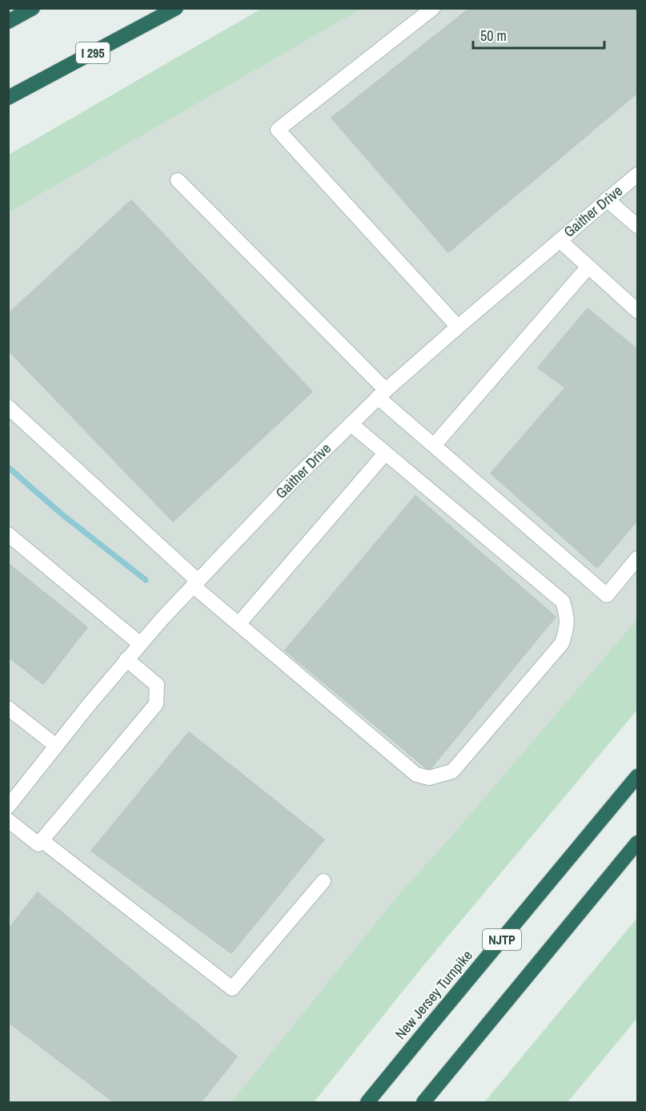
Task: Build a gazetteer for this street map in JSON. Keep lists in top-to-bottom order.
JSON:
{
  "streets": {
    "highway": ["I 295", "NJTP", "New Jersey Turnpike"],
    "street": ["Gaither Drive"]
  },
  "scale_bar": "50 m"
}
